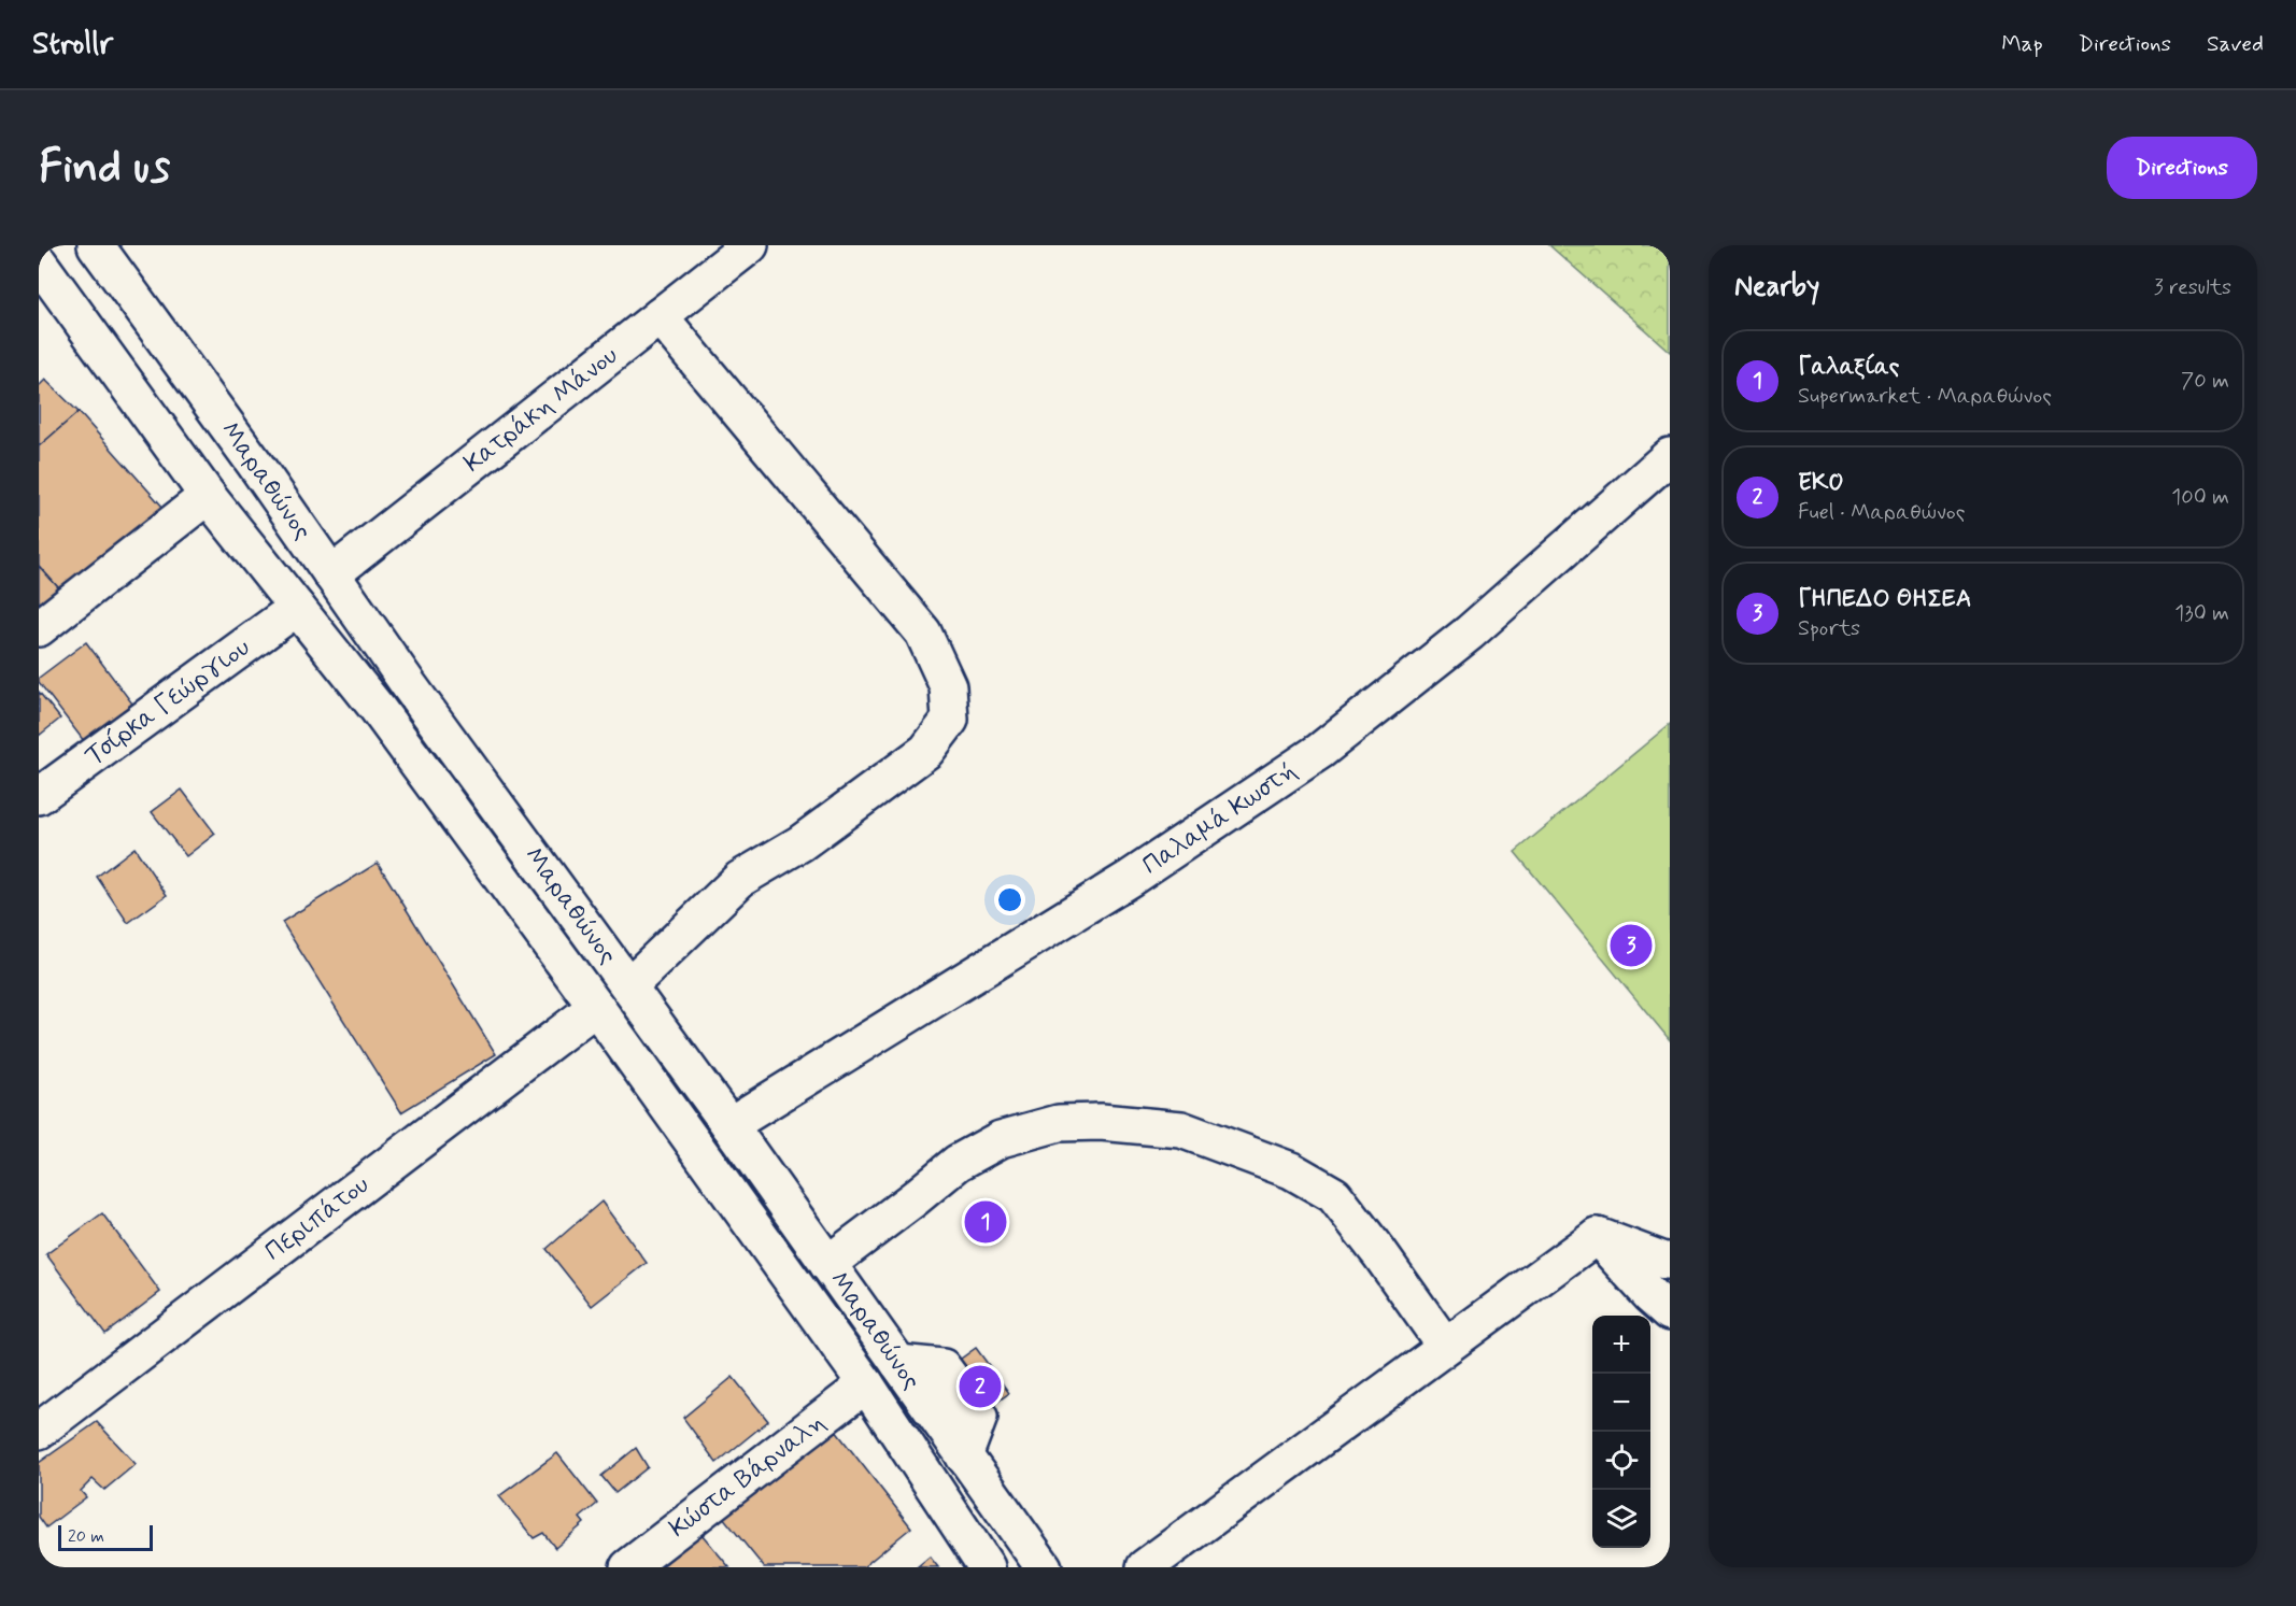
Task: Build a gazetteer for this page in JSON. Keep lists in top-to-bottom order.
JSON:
{
  "streets": {
    "street": [
      "Κατράκη Μάνου",
      "Μαραθώνος",
      "Τσίρκα Γεώργιου",
      "Παλαμά Κωστή",
      "Περιπάτου",
      "Κώστα Βάρναλη"
    ]
  },
  "crossings": [
    ["Κατράκη Μάνου", "Μαραθώνος"],
    ["Μαραθώνος", "Τσίρκα Γεώργιου"],
    ["Μαραθώνος", "Παλαμά Κωστή"],
    ["Μαραθώνος", "Περιπάτου"],
    ["Μαραθώνος", "Κώστα Βάρναλη"]
  ],
  "scale_bar": "20 m",
  "page": {
    "header": "Strollr",
    "nav": ["Map", "Directions", "Saved"],
    "buttons": "Directions",
    "title": "Find us",
    "heading": ["Nearby", "3 results"],
    "list": [
      {
        "mark": "1",
        "name": "Γαλαξίας",
        "note": "Supermarket · Μαραθώνος",
        "value": "70 m"
      },
      {
        "mark": "2",
        "name": "EKO",
        "note": "Fuel · Μαραθώνος",
        "value": "100 m"
      },
      {
        "mark": "3",
        "name": "ΓΗΠΕΔΟ ΘΗΣΕΑ",
        "note": "Sports",
        "value": "130 m"
      }
    ],
    "pins": ["3", "1", "2"],
    "map_buttons": ["+", "−"],
    "scale": "20 m"
  }
}
